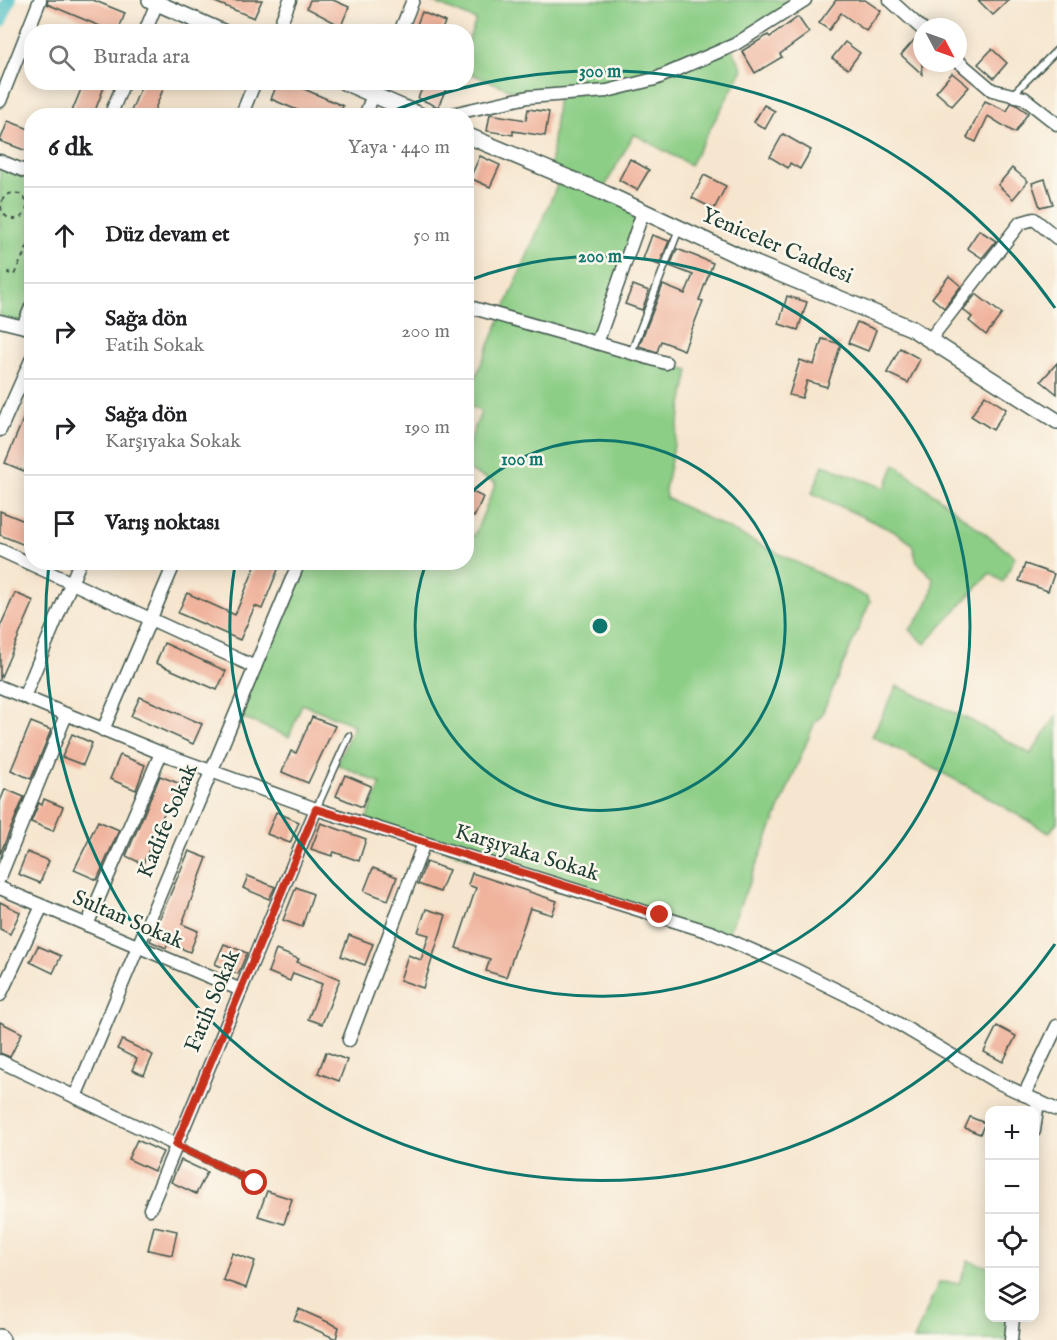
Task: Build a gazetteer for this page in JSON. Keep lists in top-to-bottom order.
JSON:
{
  "streets": {
    "street": [
      "Yeniceler Caddesi",
      "Kadife Sokak",
      "Karşıyaka Sokak",
      "Sultan Sokak",
      "Fatih Sokak"
    ]
  },
  "crossings": [
    ["Kadife Sokak", "Karşıyaka Sokak"],
    ["Kadife Sokak", "Sultan Sokak"],
    ["Karşıyaka Sokak", "Fatih Sokak"],
    ["Sultan Sokak", "Fatih Sokak"]
  ],
  "north": "bottom right",
  "page": {
    "search": "Burada ara",
    "heading": ["6 dk", "Yaya · 440 m"],
    "list": [
      ["Düz devam et", "50 m"],
      ["Sağa dön", "Fatih Sokak", "200 m"],
      ["Sağa dön", "Karşıyaka Sokak", "190 m"],
      "Varış noktası"
    ],
    "map_buttons": ["+", "−"]
  },
  "rings": ["300 m", "200 m", "100 m"]
}
